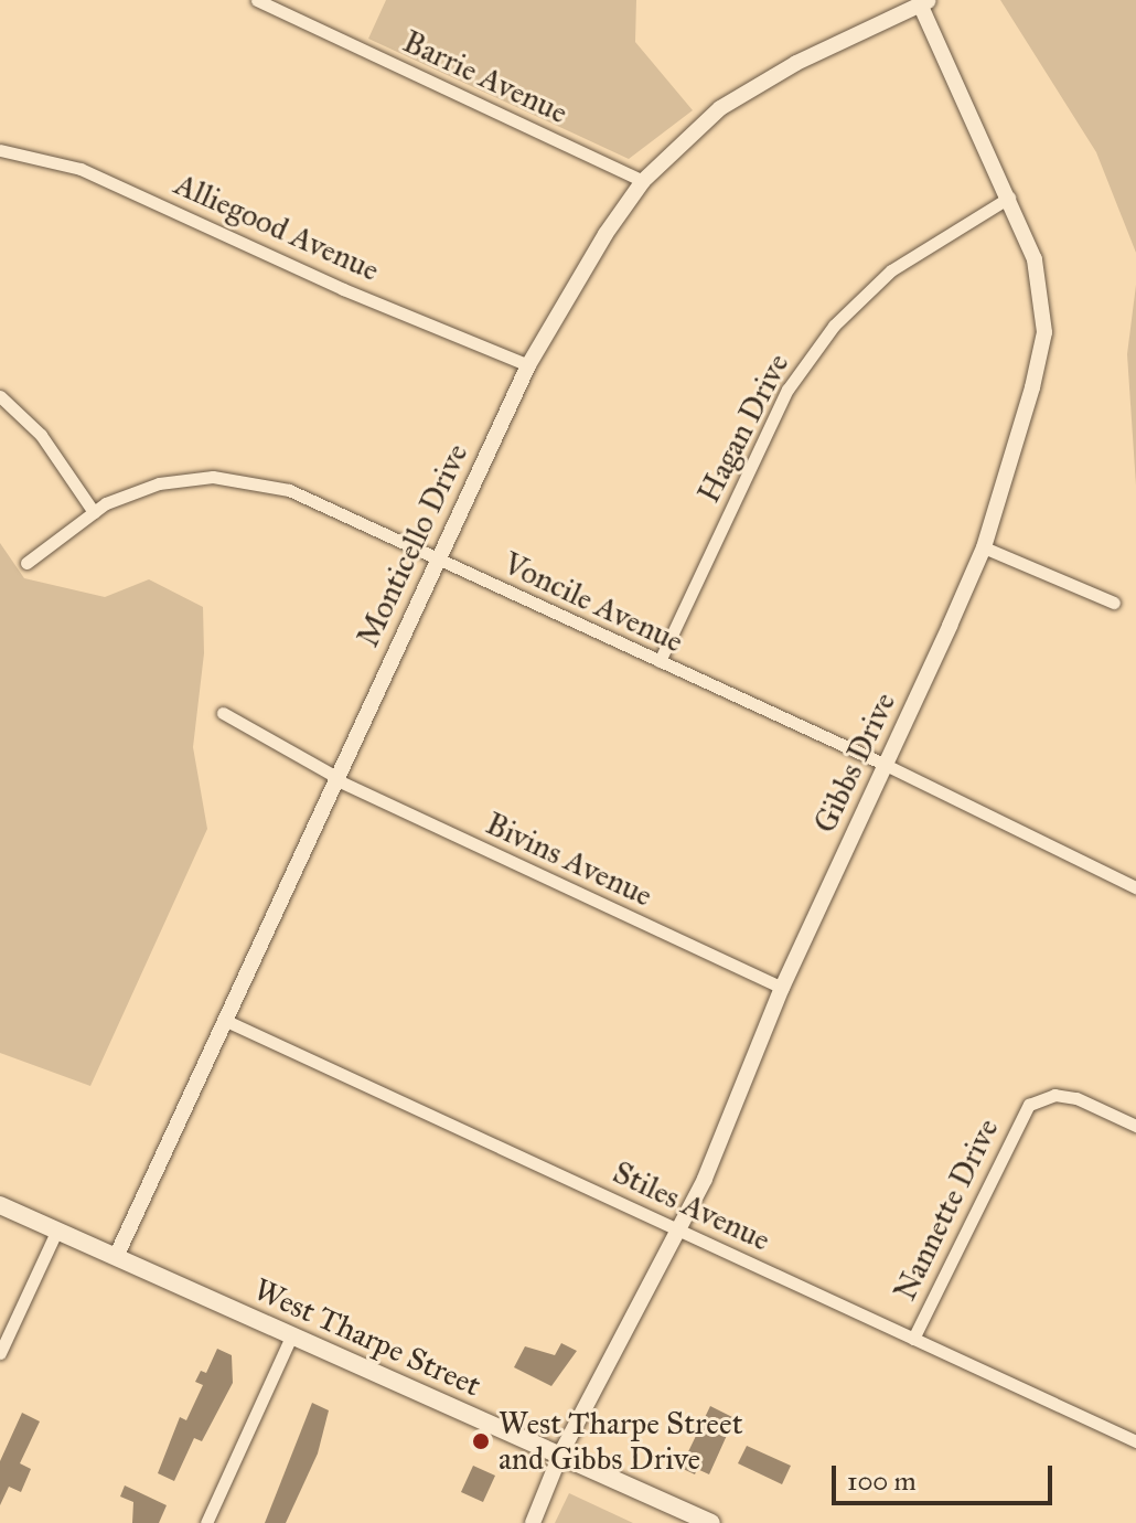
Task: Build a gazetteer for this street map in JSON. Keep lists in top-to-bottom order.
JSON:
{
  "streets": {
    "main road": ["West Tharpe Street"],
    "street": [
      "Barrie Avenue",
      "Alliegood Avenue",
      "Hagan Drive",
      "Monticello Drive",
      "Voncile Avenue",
      "Gibbs Drive",
      "Bivins Avenue",
      "Stiles Avenue",
      "Nannette Drive"
    ]
  },
  "crossings": [
    ["Barrie Avenue", "Monticello Drive"],
    ["Alliegood Avenue", "Monticello Drive"],
    ["Hagan Drive", "Voncile Avenue"],
    ["Hagan Drive", "Gibbs Drive"],
    ["Monticello Drive", "Voncile Avenue"],
    ["Monticello Drive", "Gibbs Drive"],
    ["Monticello Drive", "Bivins Avenue"],
    ["Monticello Drive", "Stiles Avenue"],
    ["Monticello Drive", "West Tharpe Street"],
    ["Voncile Avenue", "Gibbs Drive"],
    ["Gibbs Drive", "Bivins Avenue"],
    ["Gibbs Drive", "Stiles Avenue"],
    ["Gibbs Drive", "West Tharpe Street"],
    ["Stiles Avenue", "Nannette Drive"]
  ],
  "places": ["West Tharpe Street and Gibbs Drive"],
  "scale_bar": "100 m"
}
